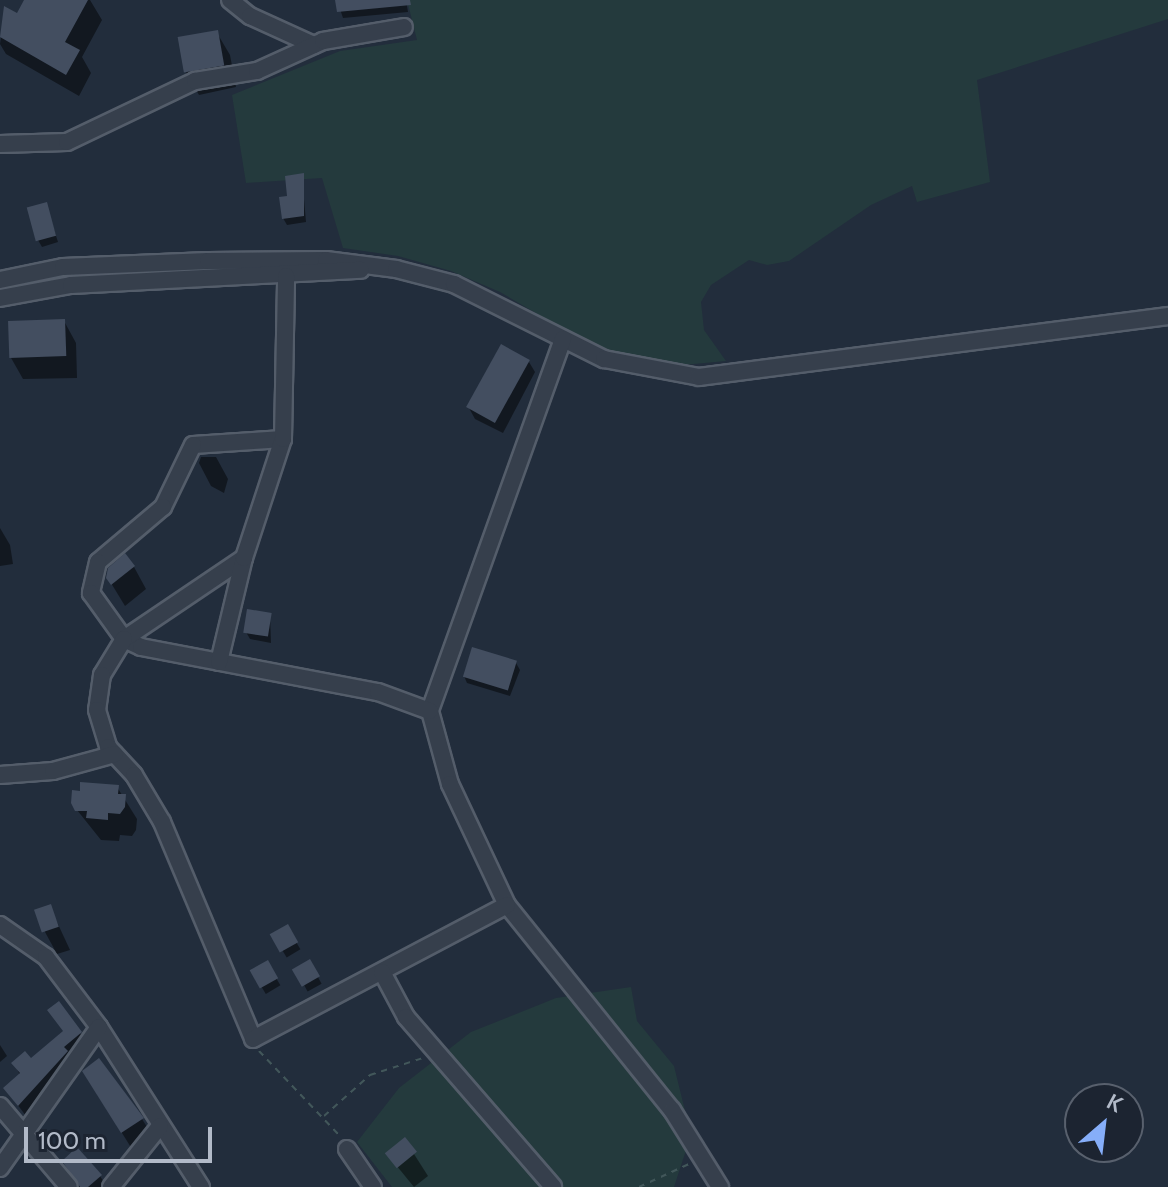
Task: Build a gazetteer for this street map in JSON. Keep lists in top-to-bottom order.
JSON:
{
  "scale_bar": "100 m",
  "north": "top right"
}
